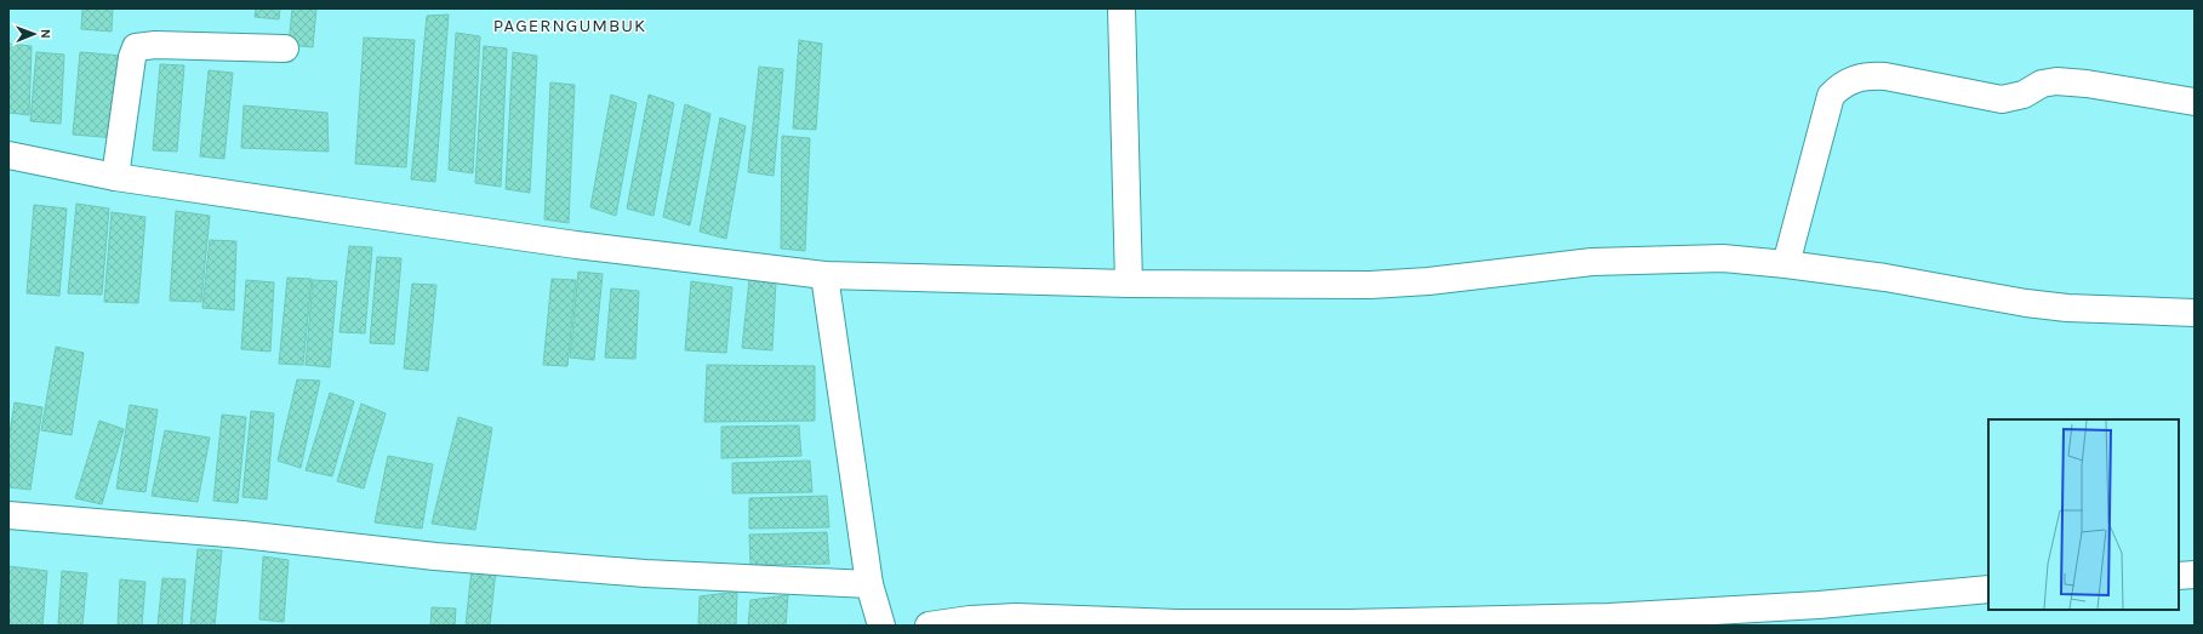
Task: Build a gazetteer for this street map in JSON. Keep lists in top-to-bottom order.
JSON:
{
  "districts": ["PAGERNGUMBUK"],
  "north": "right"
}
